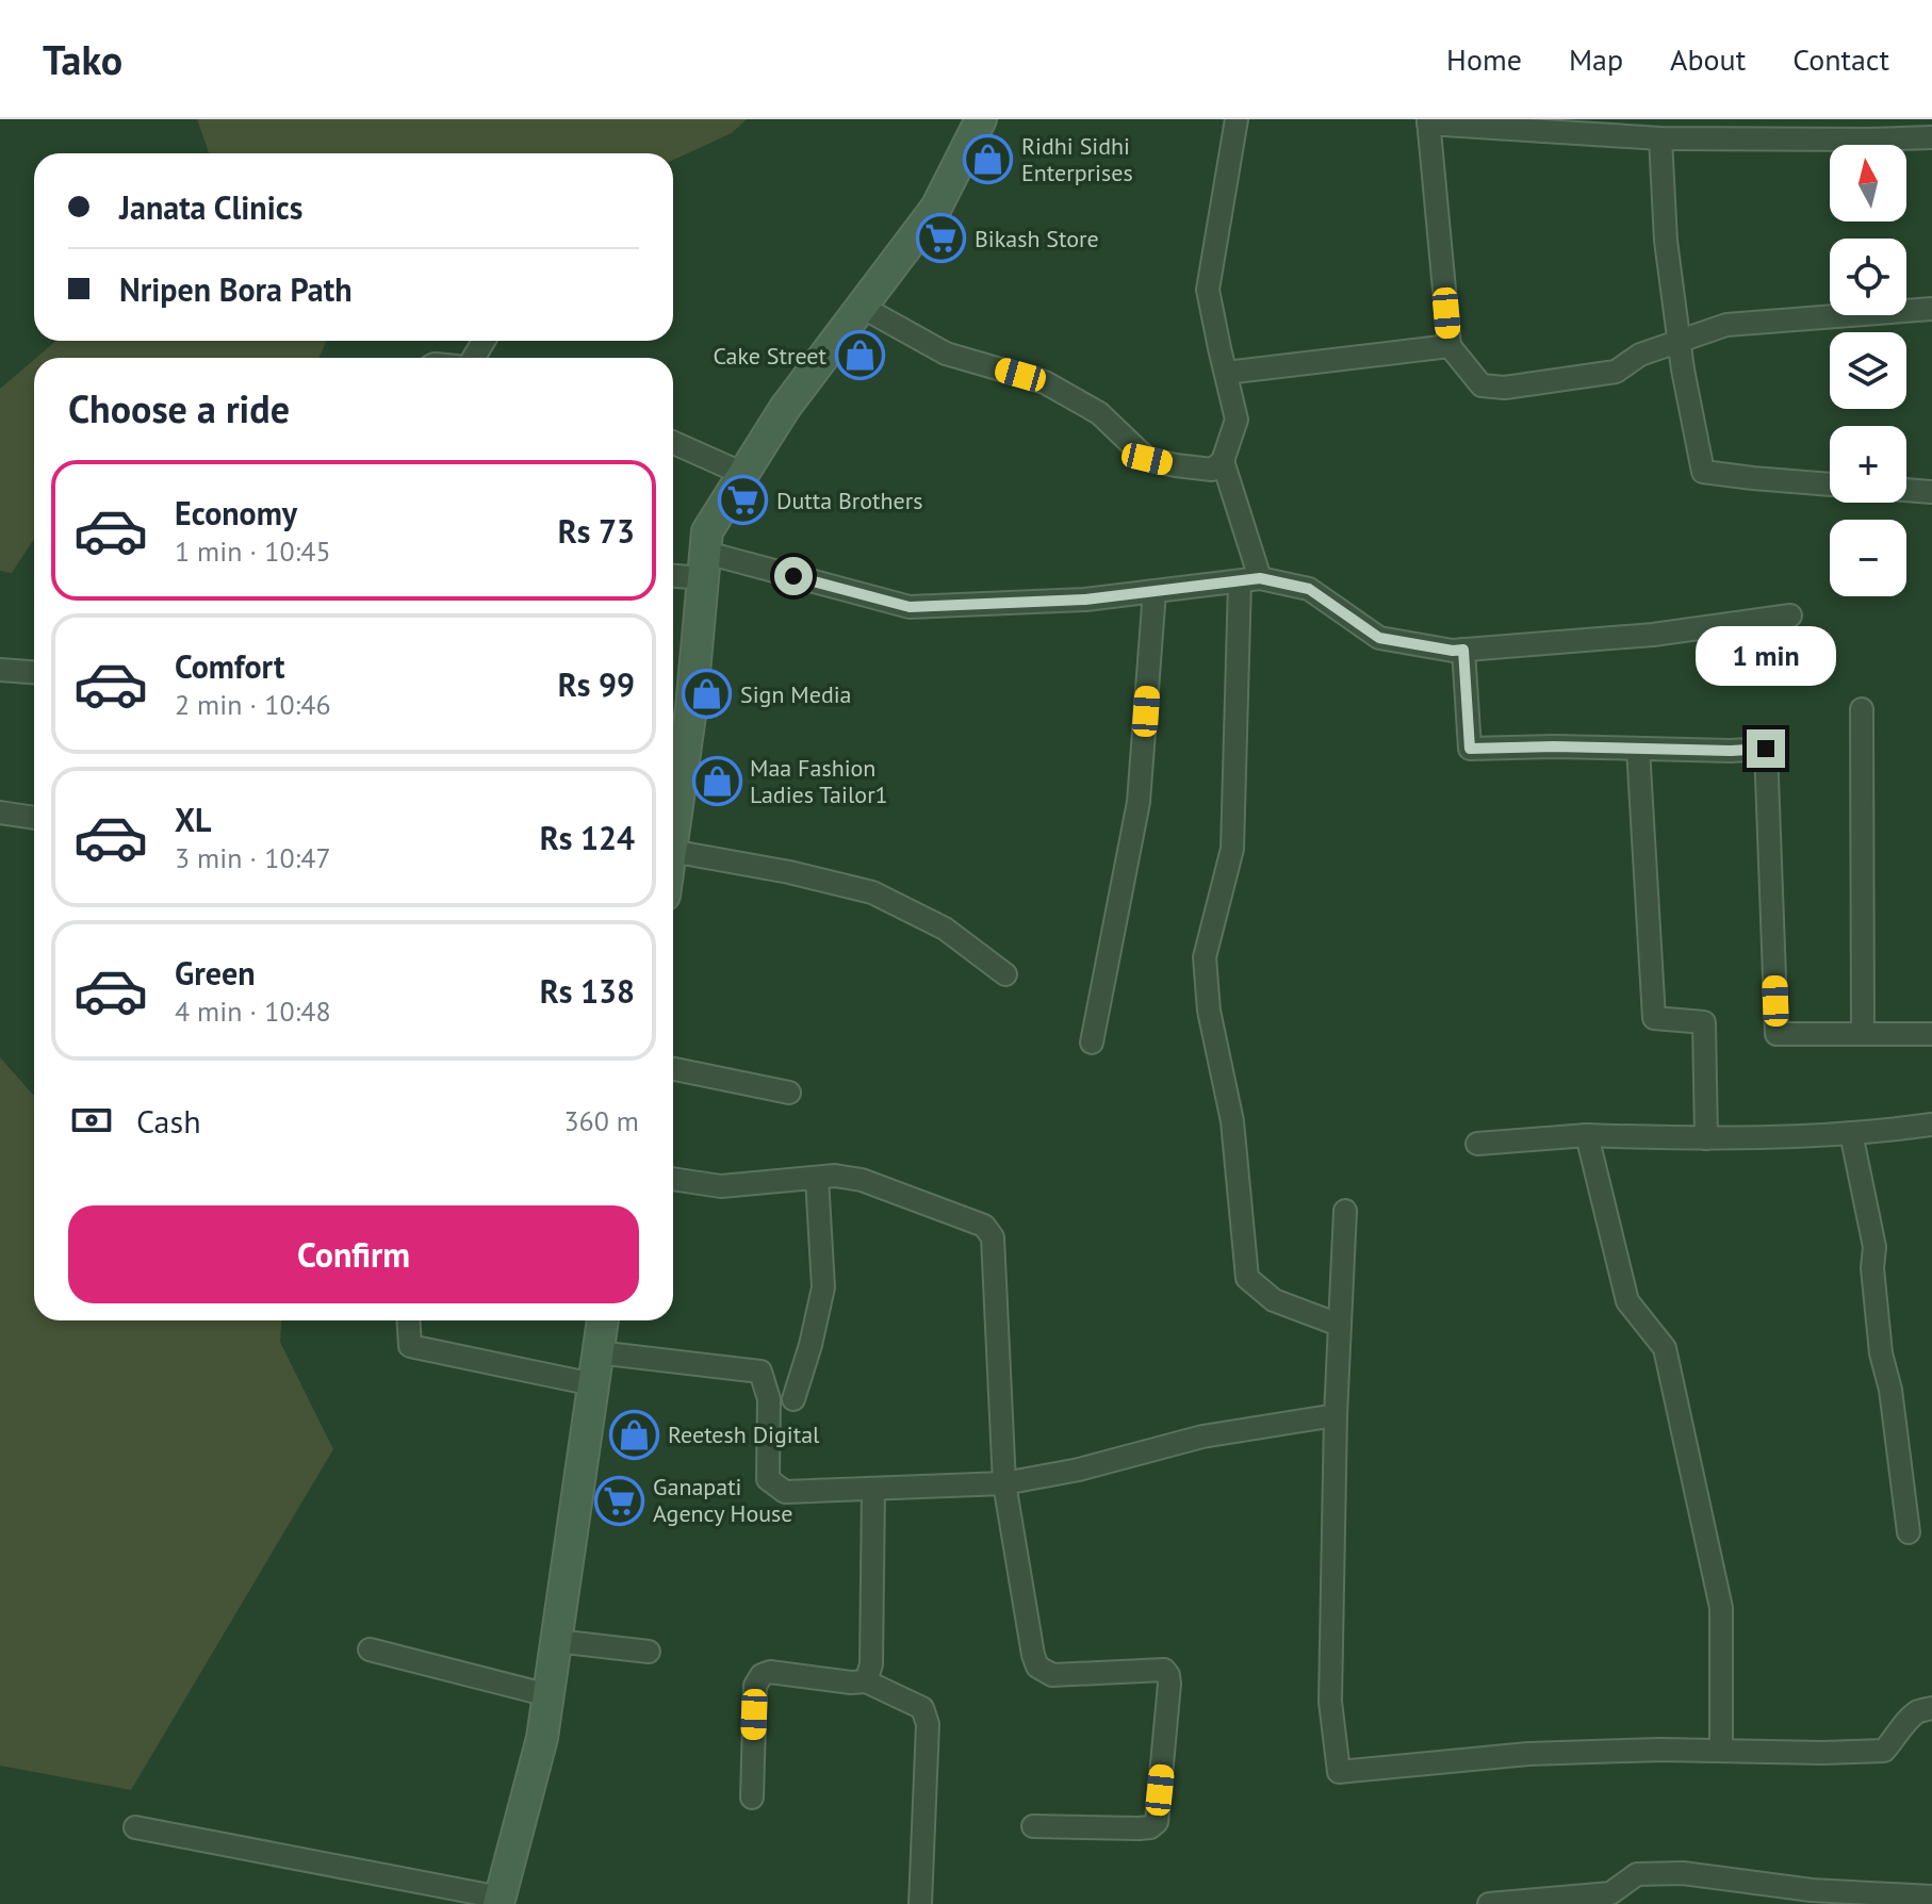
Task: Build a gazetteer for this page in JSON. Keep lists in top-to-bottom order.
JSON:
{
  "places": {
    "shop": [
      "Ridhi Sidhi Enterprises",
      "Cake Street",
      "Sign Media",
      "Maa Fashion Ladies Tailor1",
      "Reetesh Digital"
    ],
    "supermarket": ["Bikash Store", "Dutta Brothers", "Ganapati Agency House"]
  },
  "north": "top",
  "page": {
    "header": "Tako",
    "nav": [
      "Home",
      "Map",
      "About",
      "Contact"
    ],
    "map_buttons": ["+", "−"],
    "banner": ["Janata Clinics", "Nripen Bora Path"],
    "heading": "Choose a ride",
    "list": [
      {
        "name": "Economy",
        "note": "1 min · 10:45",
        "value": "Rs 73"
      },
      {
        "name": "Comfort",
        "note": "2 min · 10:46",
        "value": "Rs 99"
      },
      {
        "name": "XL",
        "note": "3 min · 10:47",
        "value": "Rs 124"
      },
      {
        "name": "Green",
        "note": "4 min · 10:48",
        "value": "Rs 138"
      }
    ],
    "bubble": "1 min",
    "pay": ["Cash", "360 m"],
    "buttons": "Confirm"
  }
}
